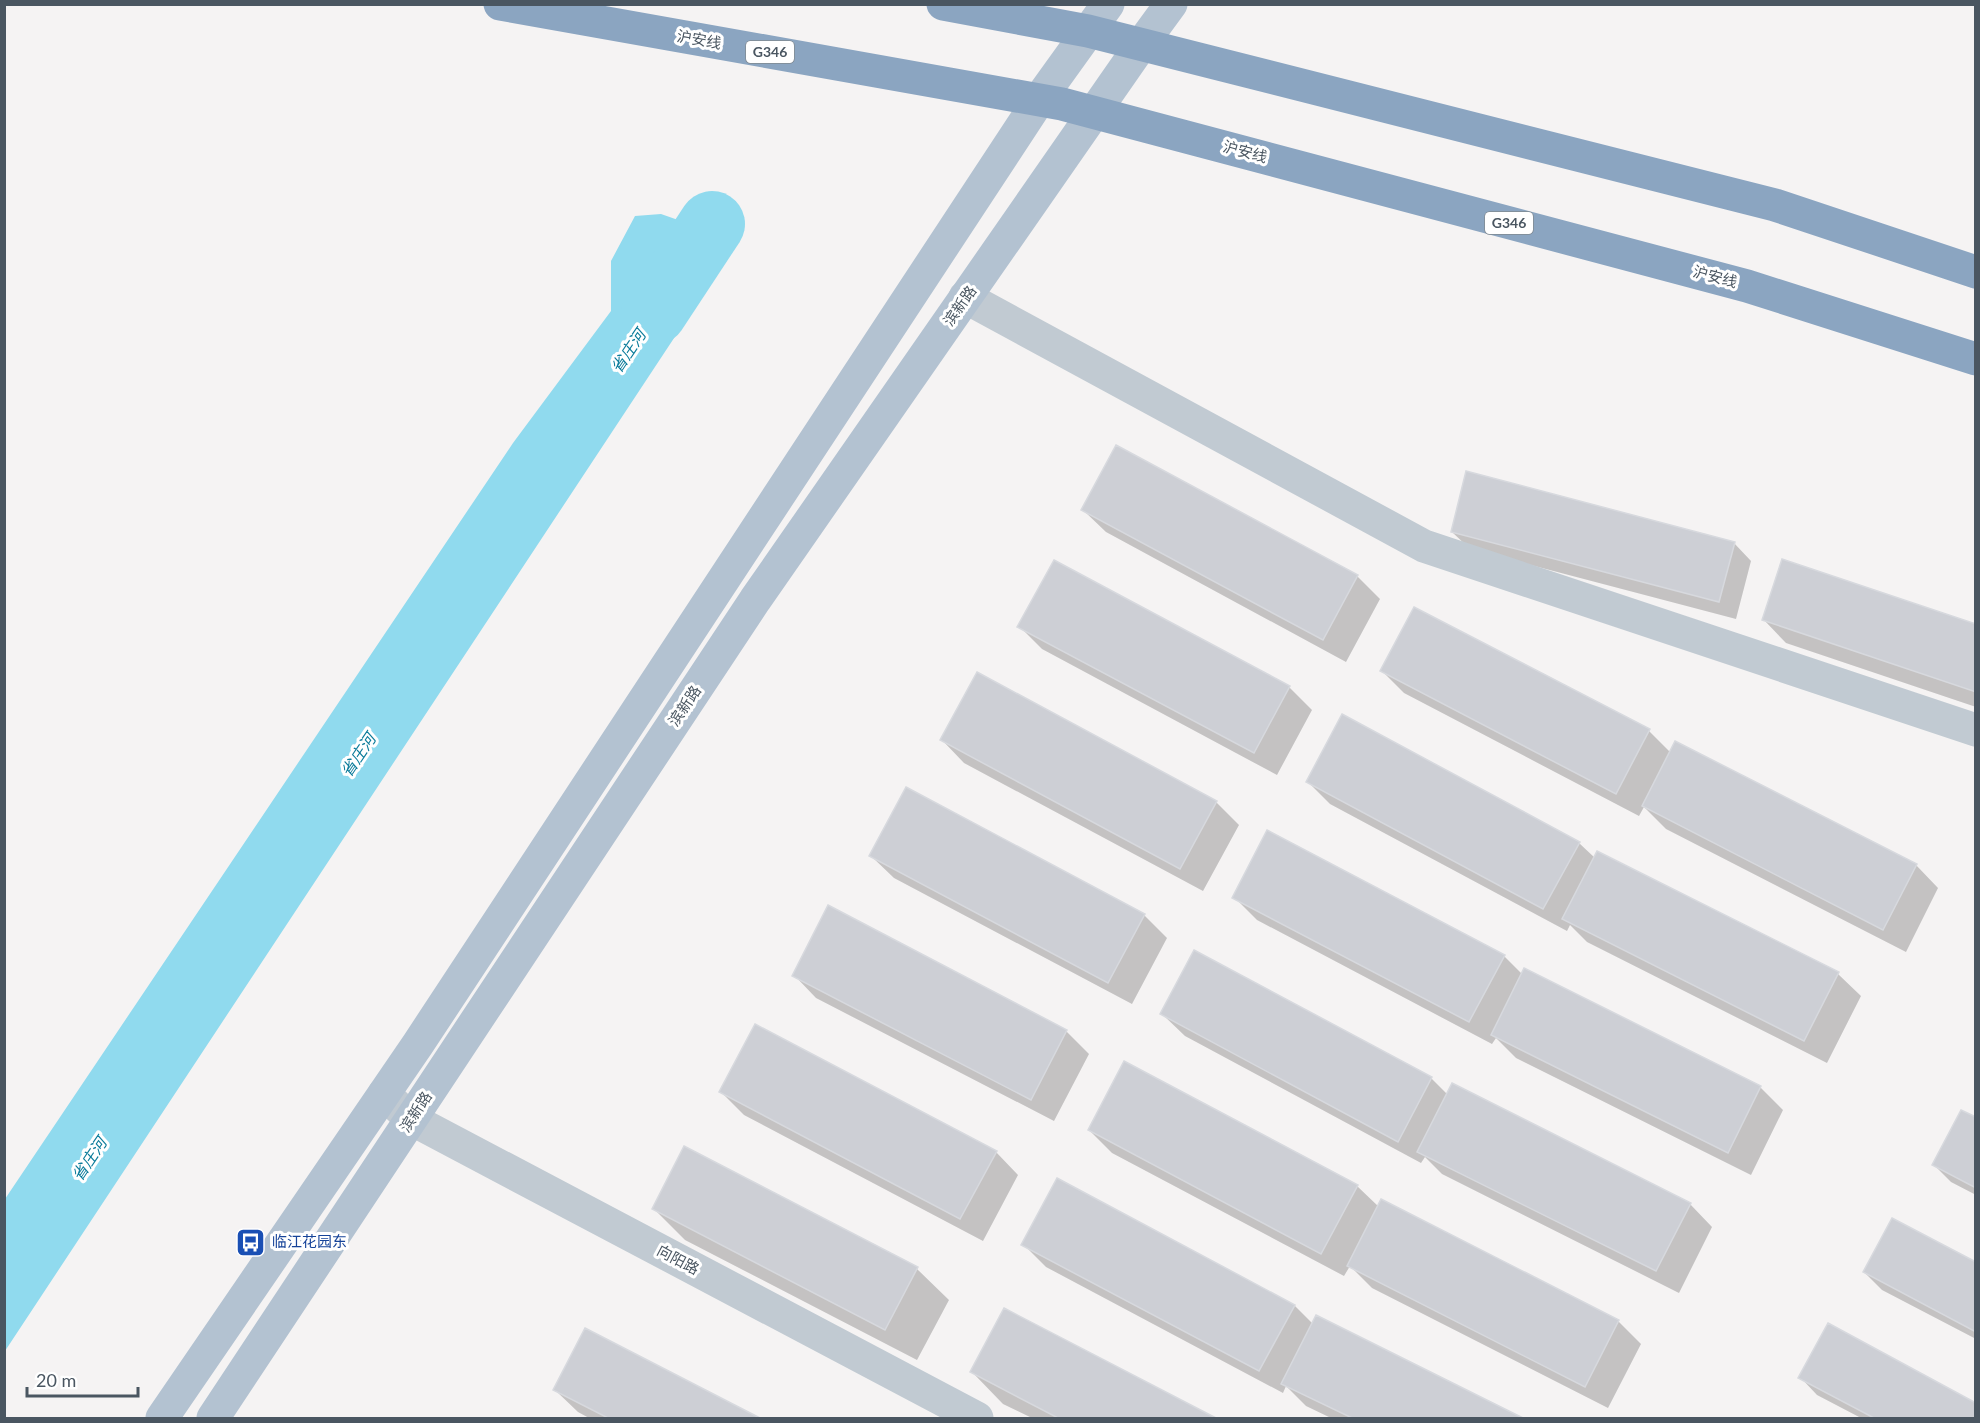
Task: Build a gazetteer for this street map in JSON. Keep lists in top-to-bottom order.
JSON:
{
  "streets": {
    "highway": ["沪安线", "G346"],
    "main road": ["滨新路"],
    "street": ["向阳路"]
  },
  "crossings": [
    ["沪安线", "滨新路"],
    ["滨新路", "向阳路"]
  ],
  "water": ["省庄河"],
  "places": {
    "bus stop": ["临江花园东"]
  },
  "scale_bar": "20 m"
}
